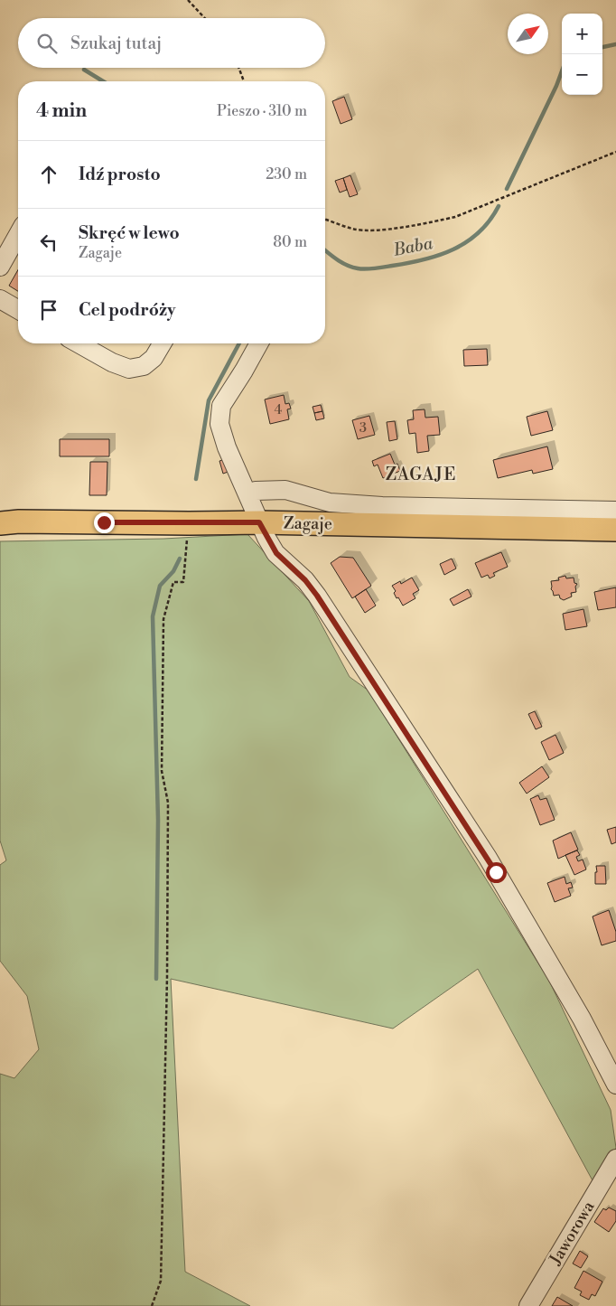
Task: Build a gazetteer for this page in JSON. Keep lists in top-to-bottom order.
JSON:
{
  "streets": {
    "main road": ["Zagaje"],
    "street": ["Jaworowa"]
  },
  "districts": ["ZAGAJE"],
  "water": ["Baba"],
  "house_numbers": ["4", "3"],
  "north": "top right",
  "page": {
    "map_buttons": ["+", "−"],
    "search": "Szukaj tutaj",
    "heading": ["4 min", "Pieszo · 310 m"],
    "list": [
      ["Idź prosto", "230 m"],
      ["Skręć w lewo", "Zagaje", "80 m"],
      "Cel podróży"
    ]
  }
}
